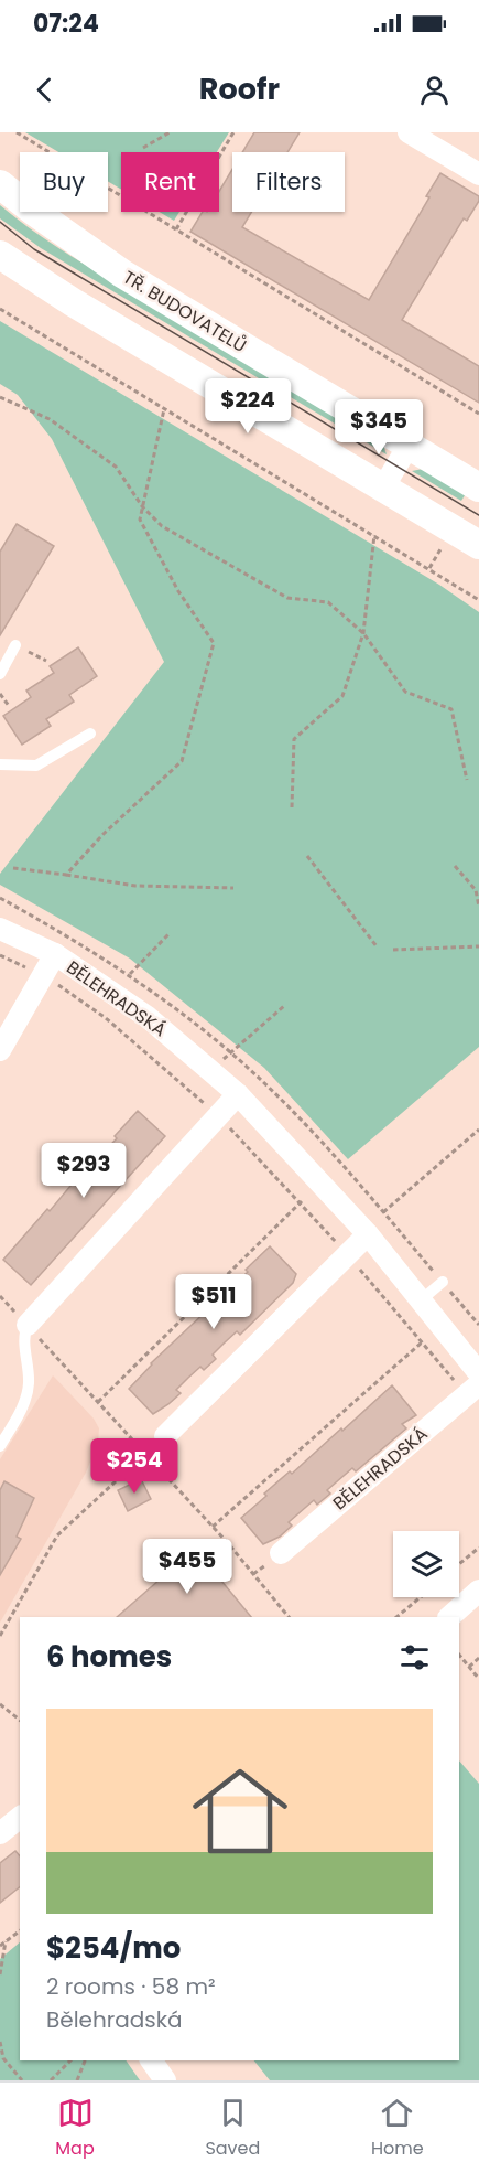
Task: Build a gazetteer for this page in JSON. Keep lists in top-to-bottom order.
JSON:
{
  "streets": {
    "street": ["TŘ. BUDOVATELŮ", "BĚLEHRADSKÁ"]
  },
  "page": {
    "status": "07:24",
    "header": "Roofr",
    "chip": ["Buy", "Rent", "Filters"],
    "price": [
      "$224",
      "$345",
      "$293",
      "$511",
      "$254",
      "$455"
    ],
    "heading": "6 homes",
    "list": [
      {
        "name": "$254/mo",
        "note": "2 rooms · 58 m² · Bělehradská"
      }
    ],
    "tabs": ["Map", "Saved", "Home"]
  }
}
